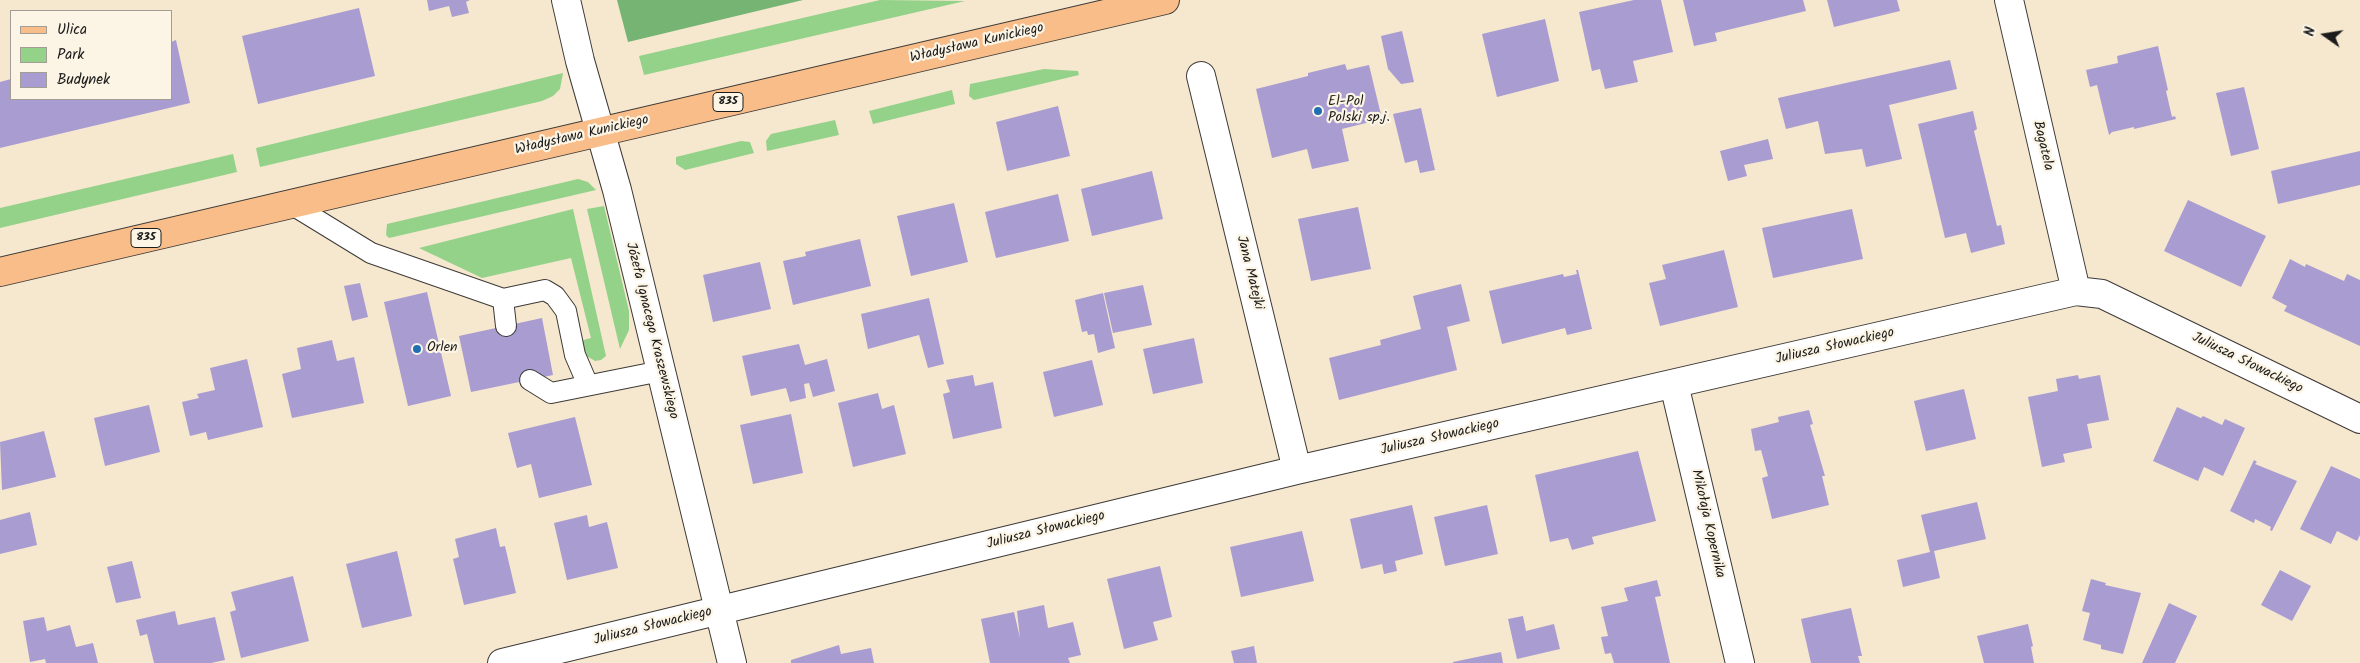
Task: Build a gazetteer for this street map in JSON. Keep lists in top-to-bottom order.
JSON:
{
  "streets": {
    "main road": ["Władysława Kunickiego", "835"],
    "street": [
      "Bagatela",
      "Jana Matejki",
      "Józefa Ignacego Kraszewskiego",
      "Juliusza Słowackiego",
      "Mikołaja Kopernika"
    ]
  },
  "crossings": [
    ["Władysława Kunickiego", "Józefa Ignacego Kraszewskiego"],
    ["Bagatela", "Juliusza Słowackiego"],
    ["Jana Matejki", "Juliusza Słowackiego"],
    ["Józefa Ignacego Kraszewskiego", "Juliusza Słowackiego"],
    ["Juliusza Słowackiego", "Mikołaja Kopernika"]
  ],
  "places": ["El-Pol Polski sp.j.", "Orlen"],
  "legend": ["Ulica", "Park", "Budynek"],
  "north": "left"
}
